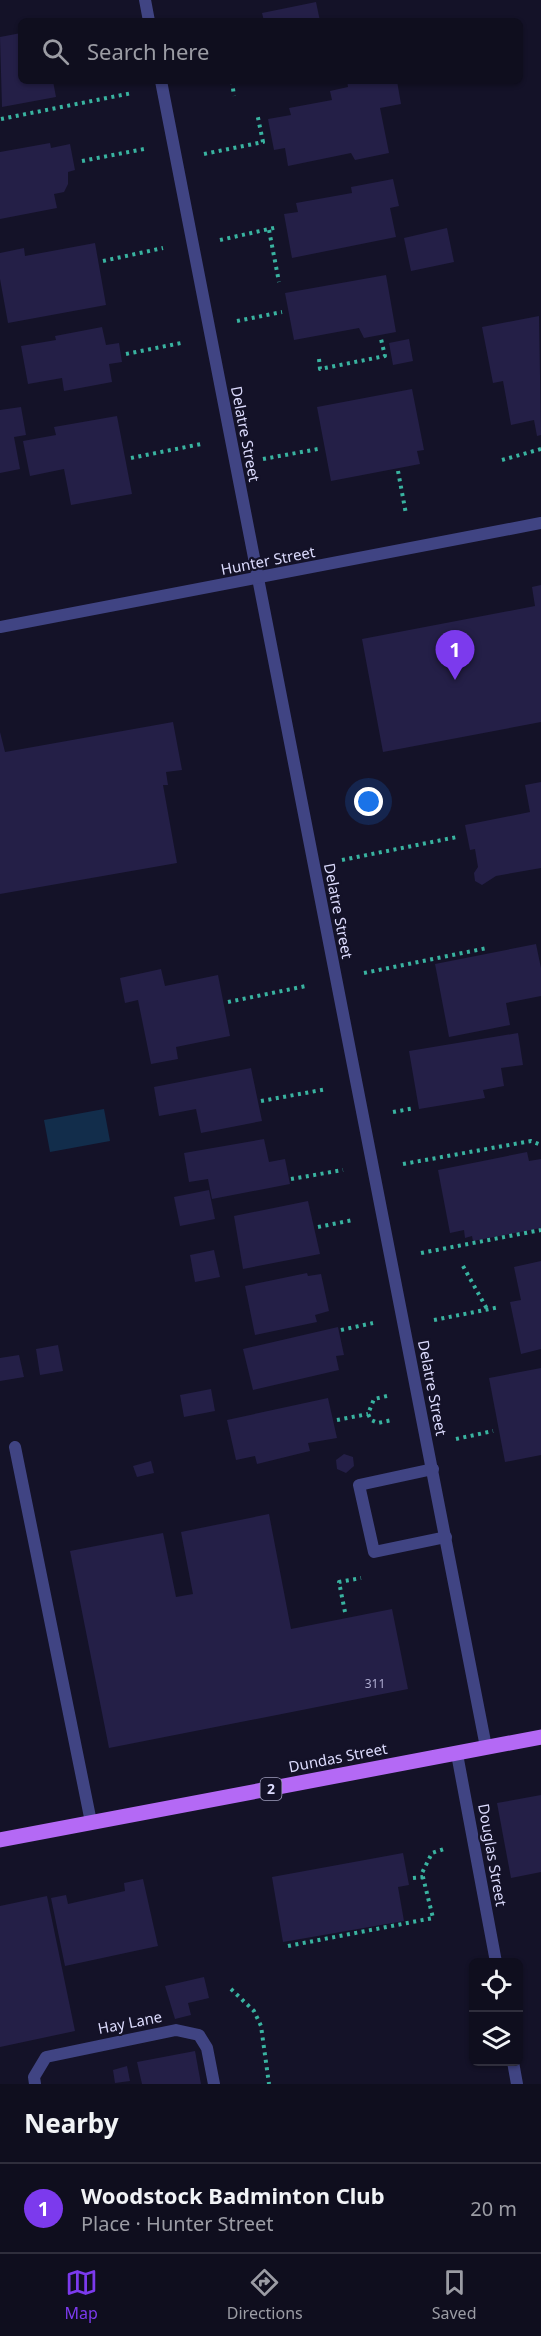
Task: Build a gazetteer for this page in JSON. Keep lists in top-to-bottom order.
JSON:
{
  "streets": {
    "main road": ["Dundas Street", "2"],
    "street": [
      "Delatre Street",
      "Hunter Street",
      "Douglas Street",
      "Hay Lane"
    ]
  },
  "crossings": [
    ["Delatre Street", "Hunter Street"],
    ["Delatre Street", "Dundas Street"],
    ["Dundas Street", "Douglas Street"]
  ],
  "house_numbers": ["311"],
  "page": {
    "search": "Search here",
    "pins": "1",
    "heading": "Nearby",
    "list": [
      {
        "mark": "1",
        "name": "Woodstock Badminton Club",
        "note": "Place · Hunter Street",
        "value": "20 m"
      }
    ],
    "nav": ["Map", "Directions", "Saved"]
  }
}
